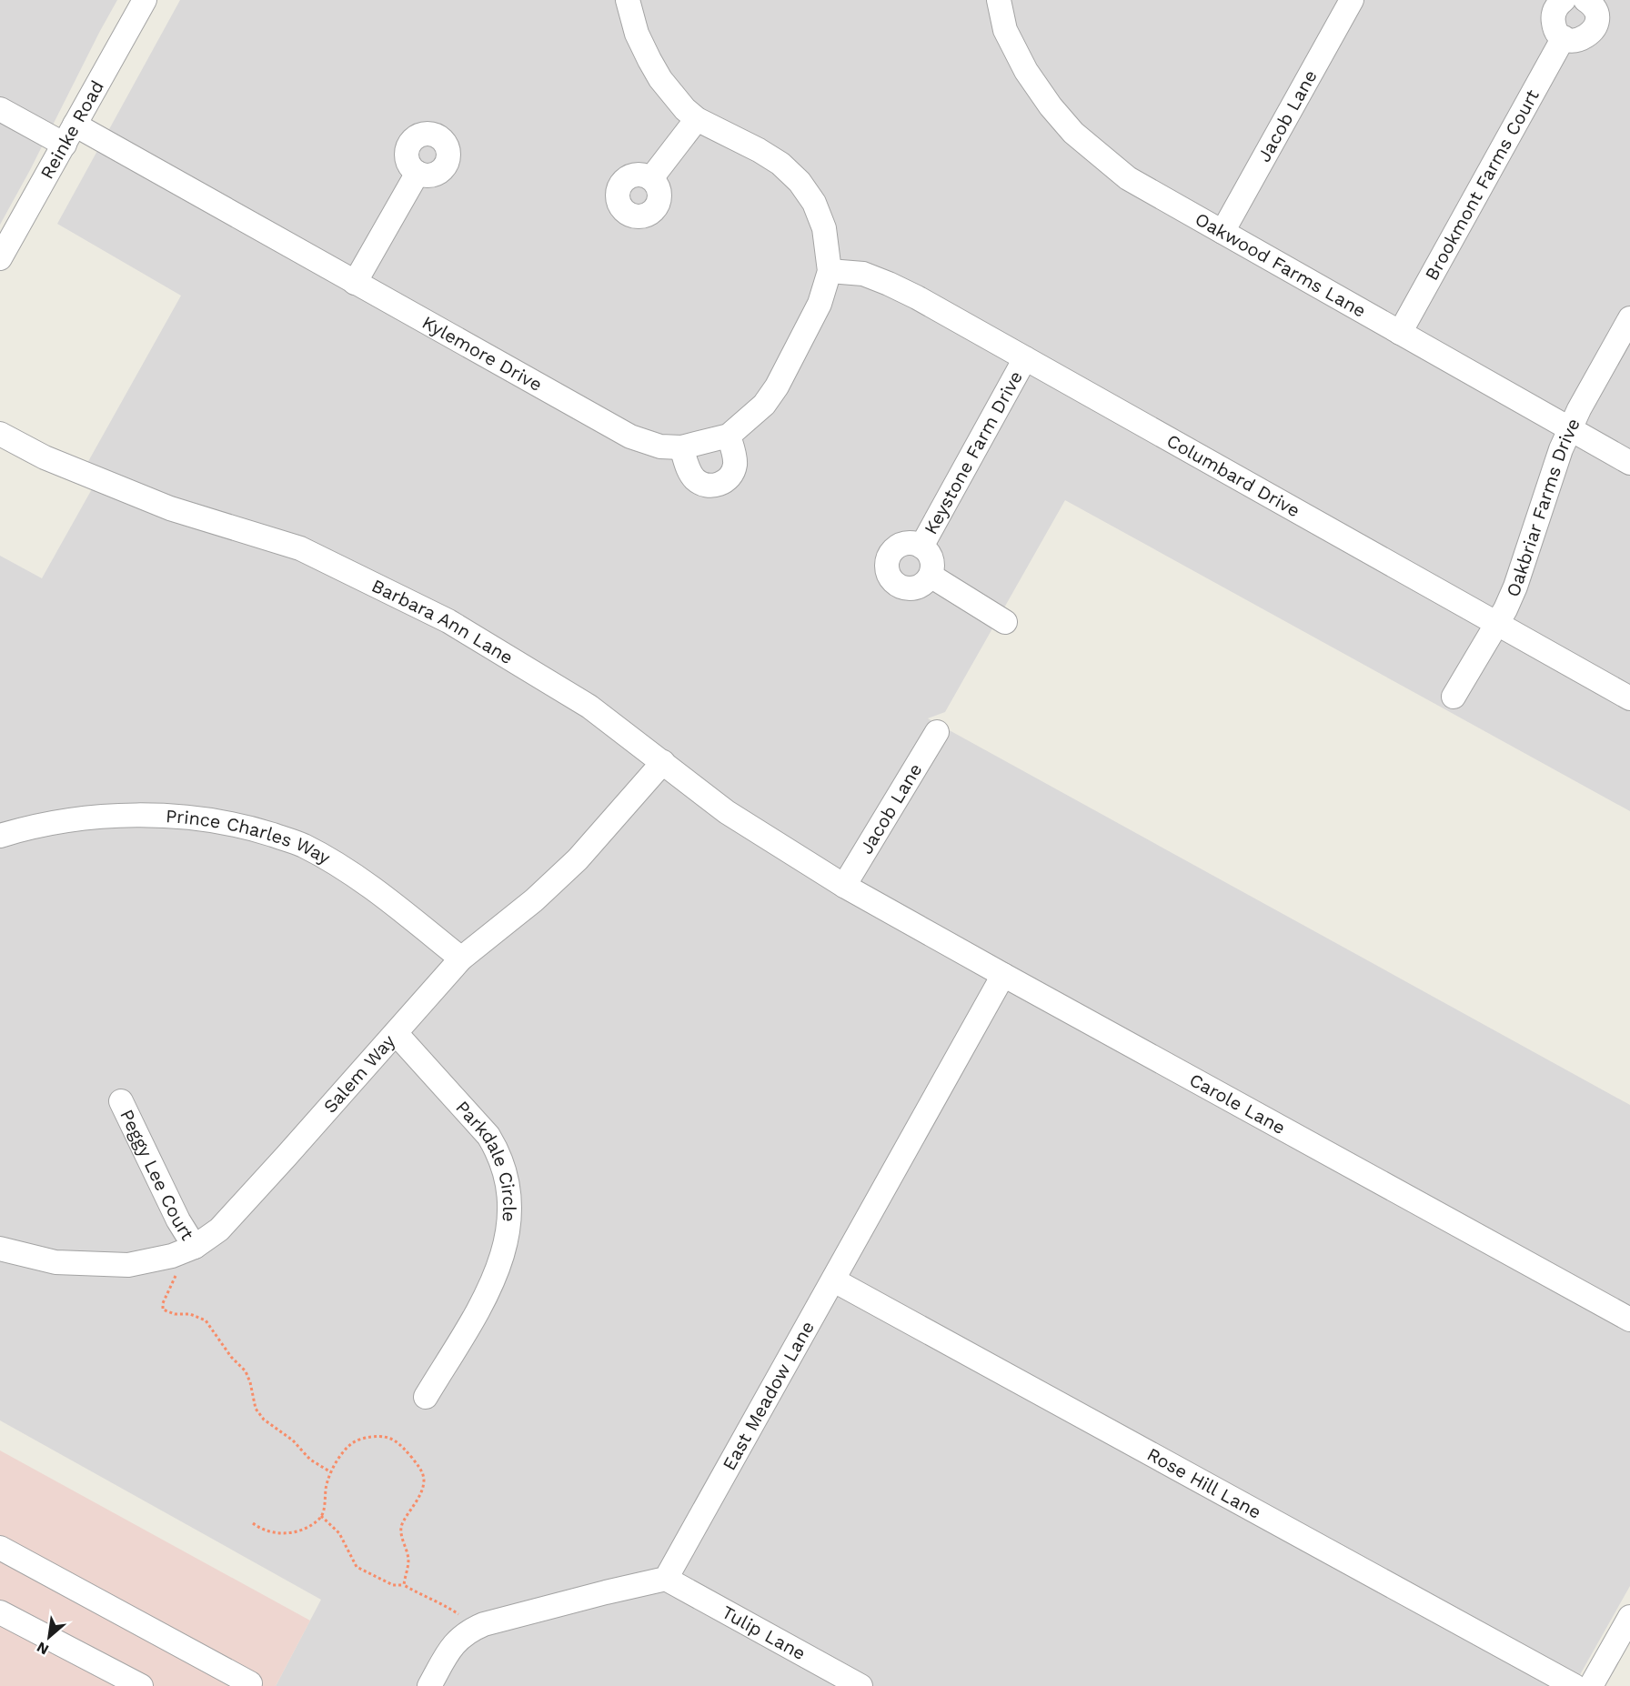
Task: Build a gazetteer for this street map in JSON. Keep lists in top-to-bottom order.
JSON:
{
  "streets": {
    "street": [
      "Jacob Lane",
      "Reinke Road",
      "Brookmont Farms Court",
      "Oakwood Farms Lane",
      "Kylemore Drive",
      "Keystone Farm Drive",
      "Columbard Drive",
      "Oakbriar Farms Drive",
      "Barbara Ann Lane",
      "Prince Charles Way",
      "Salem Way",
      "Carole Lane",
      "Parkdale Circle",
      "Peggy Lee Court",
      "East Meadow Lane",
      "Rose Hill Lane",
      "Tulip Lane"
    ]
  },
  "crossings": [
    ["Jacob Lane", "Oakwood Farms Lane"],
    ["Jacob Lane", "Barbara Ann Lane"],
    ["Jacob Lane", "Carole Lane"],
    ["Reinke Road", "Kylemore Drive"],
    ["Brookmont Farms Court", "Oakwood Farms Lane"],
    ["Oakwood Farms Lane", "Oakbriar Farms Drive"],
    ["Kylemore Drive", "Columbard Drive"],
    ["Keystone Farm Drive", "Columbard Drive"],
    ["Columbard Drive", "Oakbriar Farms Drive"],
    ["Barbara Ann Lane", "Salem Way"],
    ["Barbara Ann Lane", "Carole Lane"],
    ["Prince Charles Way", "Salem Way"],
    ["Salem Way", "Parkdale Circle"],
    ["Salem Way", "Peggy Lee Court"],
    ["Carole Lane", "East Meadow Lane"],
    ["East Meadow Lane", "Rose Hill Lane"],
    ["East Meadow Lane", "Tulip Lane"]
  ],
  "north": "bottom left"
}
